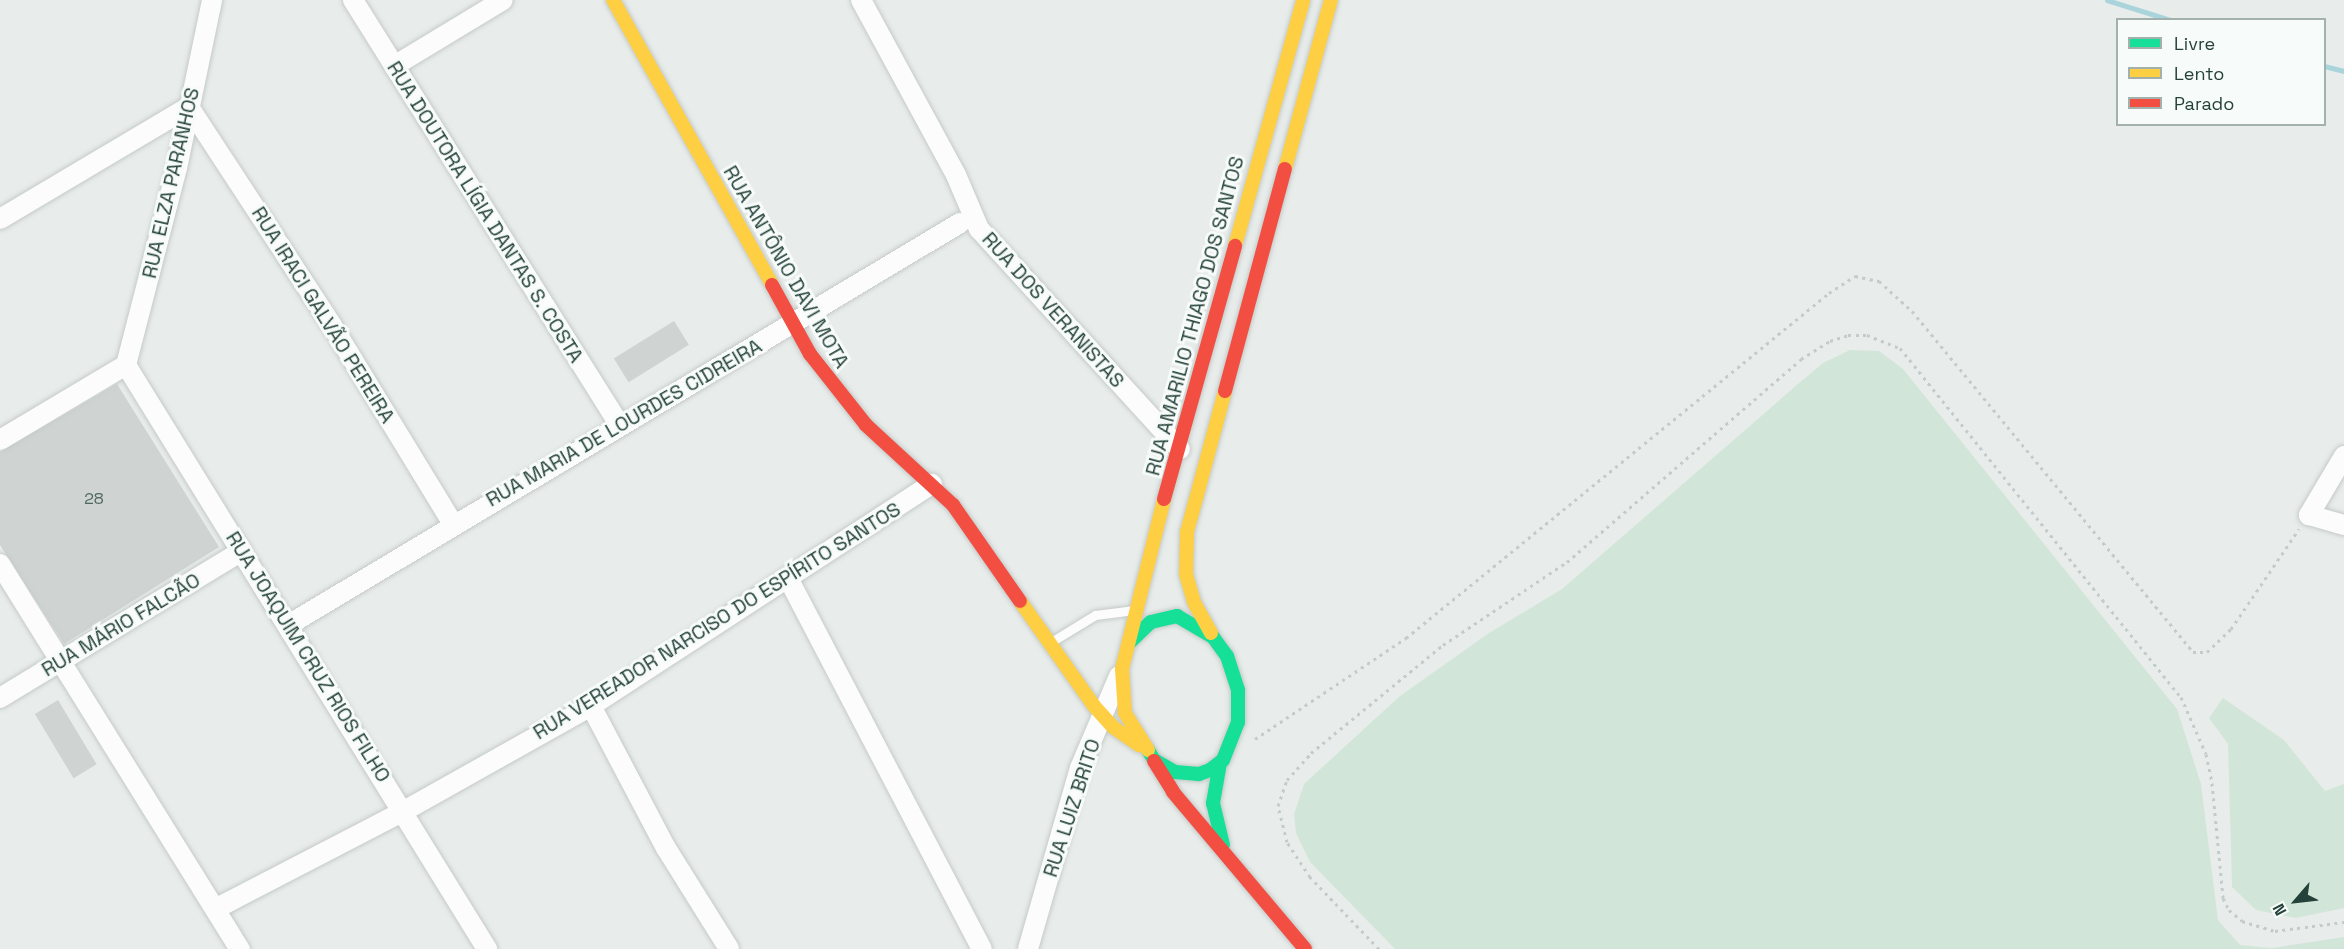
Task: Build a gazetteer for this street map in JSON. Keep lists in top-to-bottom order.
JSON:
{
  "streets": {
    "main road": ["RUA ANTÔNIO DAVI MOTA", "RUA AMARILIO THIAGO DOS SANTOS"],
    "street": [
      "RUA ELZA PARANHOS",
      "RUA DOUTORA LÍGIA DANTAS S. COSTA",
      "RUA DOS VERANISTAS",
      "RUA IRACI GALVÃO PEREIRA",
      "RUA MARIA DE LOURDES CIDREIRA",
      "RUA VEREADOR NARCISO DO ESPÍRITO SANTOS",
      "RUA MÁRIO FALCÃO",
      "RUA JOAQUIM CRUZ RIOS FILHO",
      "RUA LUIZ BRITO"
    ]
  },
  "crossings": [
    ["RUA ELZA PARANHOS", "RUA IRACI GALVÃO PEREIRA"],
    ["RUA ELZA PARANHOS", "RUA JOAQUIM CRUZ RIOS FILHO"],
    ["RUA DOUTORA LÍGIA DANTAS S. COSTA", "RUA MARIA DE LOURDES CIDREIRA"],
    ["RUA ANTÔNIO DAVI MOTA", "RUA AMARILIO THIAGO DOS SANTOS"],
    ["RUA ANTÔNIO DAVI MOTA", "RUA MARIA DE LOURDES CIDREIRA"],
    ["RUA ANTÔNIO DAVI MOTA", "RUA VEREADOR NARCISO DO ESPÍRITO SANTOS"],
    ["RUA ANTÔNIO DAVI MOTA", "RUA LUIZ BRITO"],
    ["RUA DOS VERANISTAS", "RUA AMARILIO THIAGO DOS SANTOS"],
    ["RUA IRACI GALVÃO PEREIRA", "RUA MARIA DE LOURDES CIDREIRA"],
    ["RUA AMARILIO THIAGO DOS SANTOS", "RUA LUIZ BRITO"],
    ["RUA MARIA DE LOURDES CIDREIRA", "RUA JOAQUIM CRUZ RIOS FILHO"],
    ["RUA VEREADOR NARCISO DO ESPÍRITO SANTOS", "RUA JOAQUIM CRUZ RIOS FILHO"],
    ["RUA MÁRIO FALCÃO", "RUA JOAQUIM CRUZ RIOS FILHO"]
  ],
  "house_numbers": ["28"],
  "legend": ["Livre", "Lento", "Parado"],
  "north": "bottom left"
}
